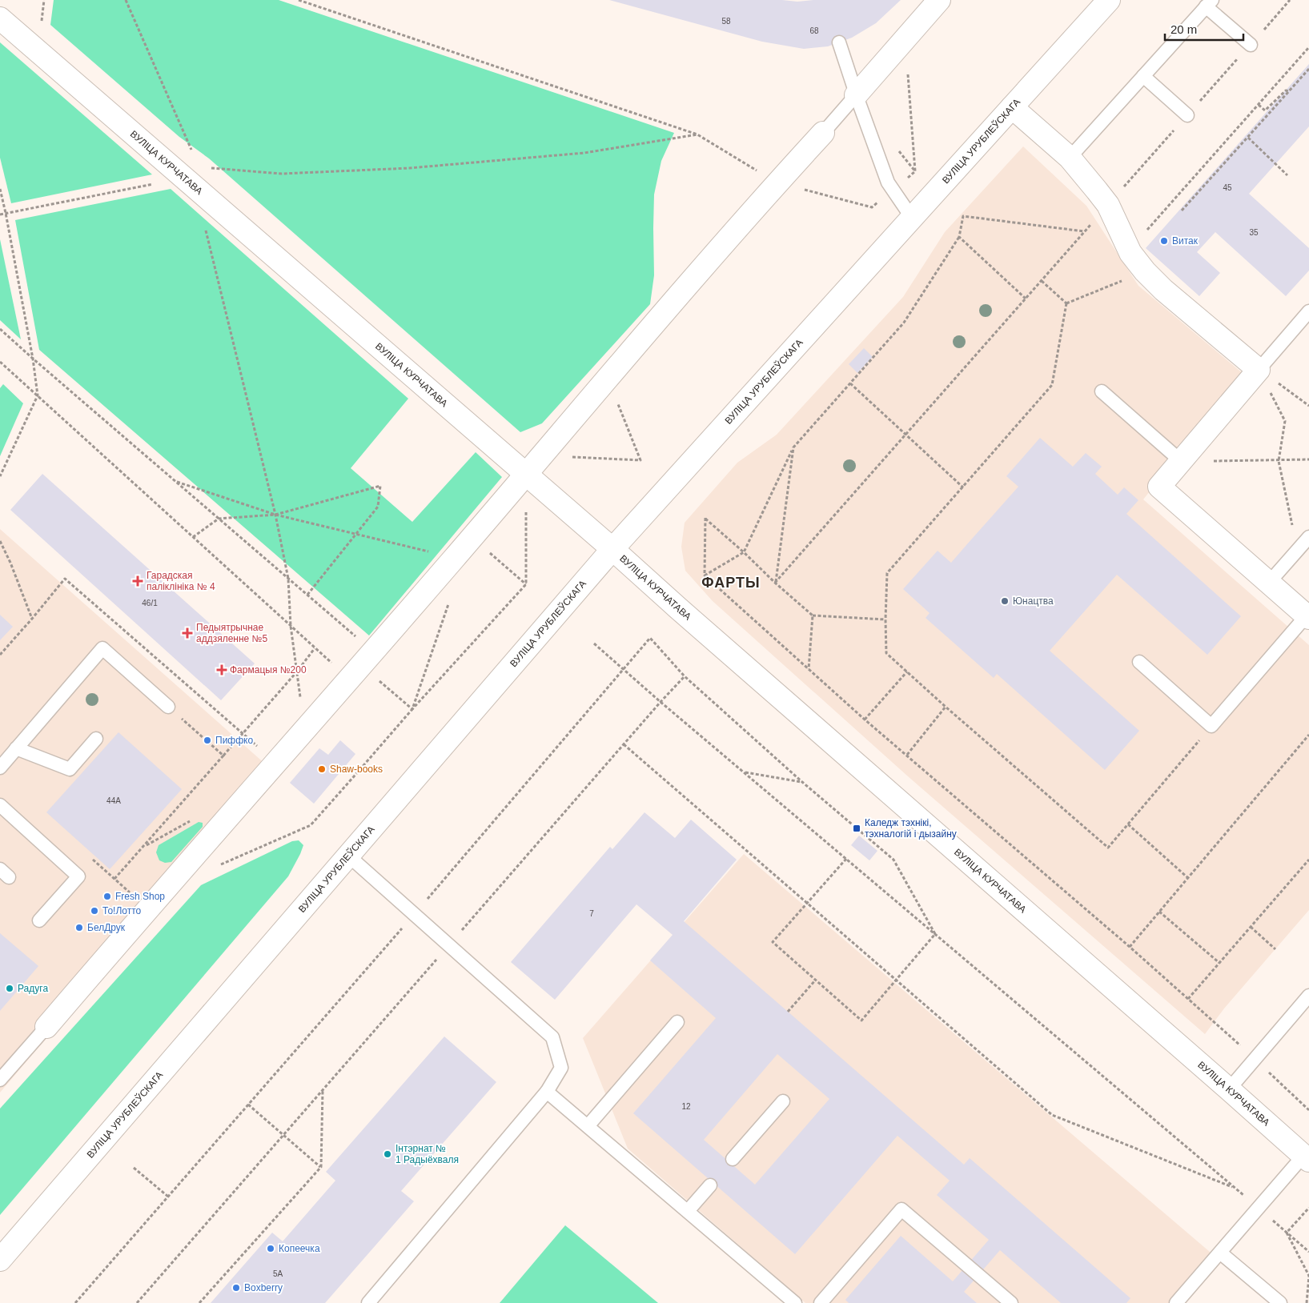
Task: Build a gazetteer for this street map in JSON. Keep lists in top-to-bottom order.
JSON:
{
  "streets": {
    "street": ["ВУЛІЦА УРУБЛЕЎСКАГА", "ВУЛІЦА КУРЧАТАВА"]
  },
  "crossings": [
    ["ВУЛІЦА УРУБЛЕЎСКАГА", "ВУЛІЦА КУРЧАТАВА"]
  ],
  "districts": ["ФАРТЫ"],
  "places": {
    "other": [
      "Витак",
      "Юнацтва",
      "Пиффко",
      "Shaw-books",
      "Fresh Shop",
      "То!Лотто",
      "БелДрук",
      "Радуга",
      "Інтэрнат № 1 Радыёхваля",
      "Копеечка",
      "Boxberry"
    ],
    "health": ["Гарадская паліклініка № 4", "Педыятрычнае аддзяленне №5", "Фармацыя №200"],
    "transit": ["Каледж тэхнікі, тэхналогій і дызайну"]
  },
  "house_numbers": [
    "58",
    "68",
    "45",
    "35",
    "46/1",
    "44А",
    "7",
    "12",
    "5А"
  ],
  "scale_bar": "20 m"
}
